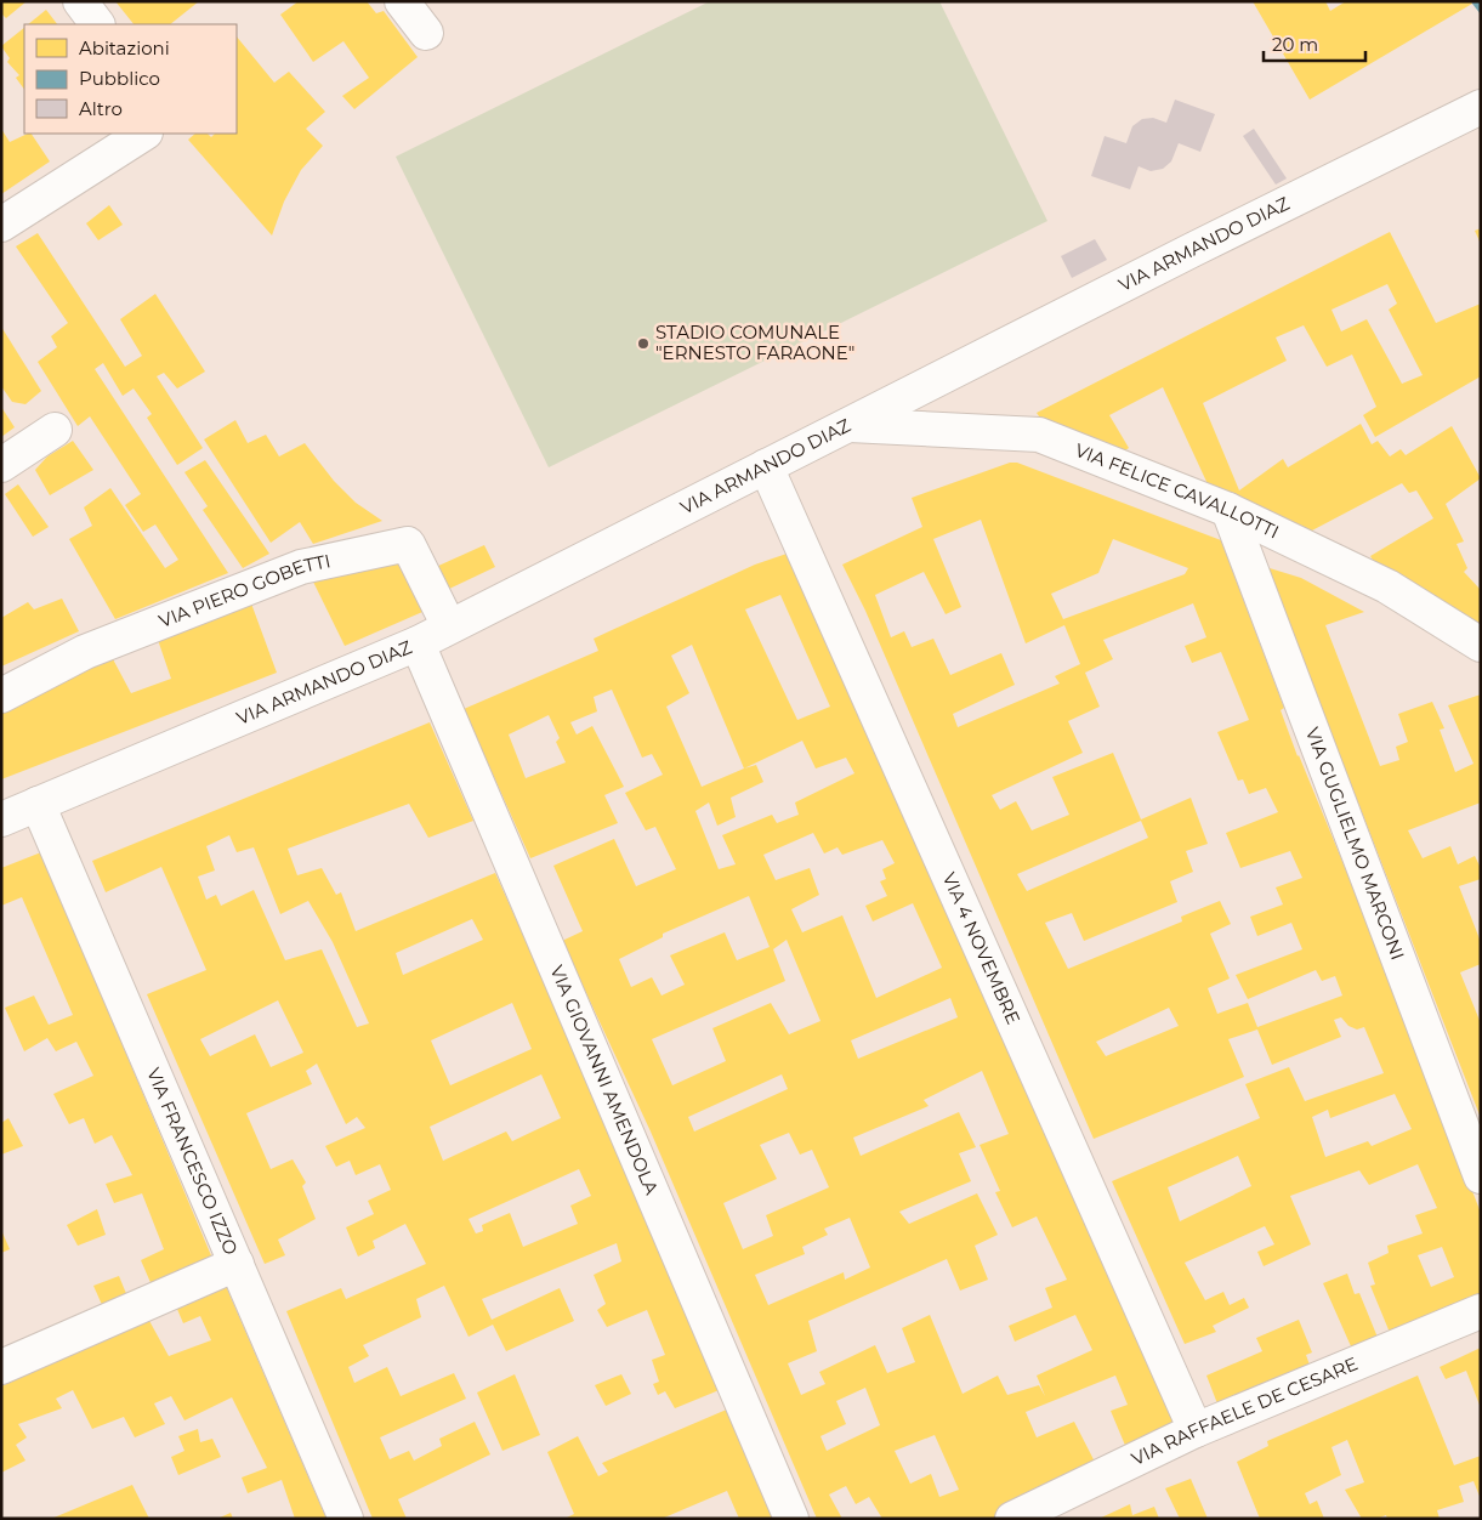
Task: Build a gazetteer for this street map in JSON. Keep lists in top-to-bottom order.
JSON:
{
  "streets": {
    "street": [
      "VIA ARMANDO DIAZ",
      "VIA FELICE CAVALLOTTI",
      "VIA PIERO GOBETTI",
      "VIA GUGLIELMO MARCONI",
      "VIA 4 NOVEMBRE",
      "VIA GIOVANNI AMENDOLA",
      "VIA FRANCESCO IZZO",
      "VIA RAFFAELE DE CESARE"
    ]
  },
  "crossings": [
    ["VIA ARMANDO DIAZ", "VIA FELICE CAVALLOTTI"],
    ["VIA ARMANDO DIAZ", "VIA PIERO GOBETTI"],
    ["VIA ARMANDO DIAZ", "VIA 4 NOVEMBRE"],
    ["VIA ARMANDO DIAZ", "VIA GIOVANNI AMENDOLA"],
    ["VIA ARMANDO DIAZ", "VIA FRANCESCO IZZO"],
    ["VIA FELICE CAVALLOTTI", "VIA GUGLIELMO MARCONI"],
    ["VIA 4 NOVEMBRE", "VIA RAFFAELE DE CESARE"]
  ],
  "places": ["STADIO COMUNALE \"ERNESTO FARAONE\""],
  "legend": ["Abitazioni", "Pubblico", "Altro"],
  "scale_bar": "20 m"
}
